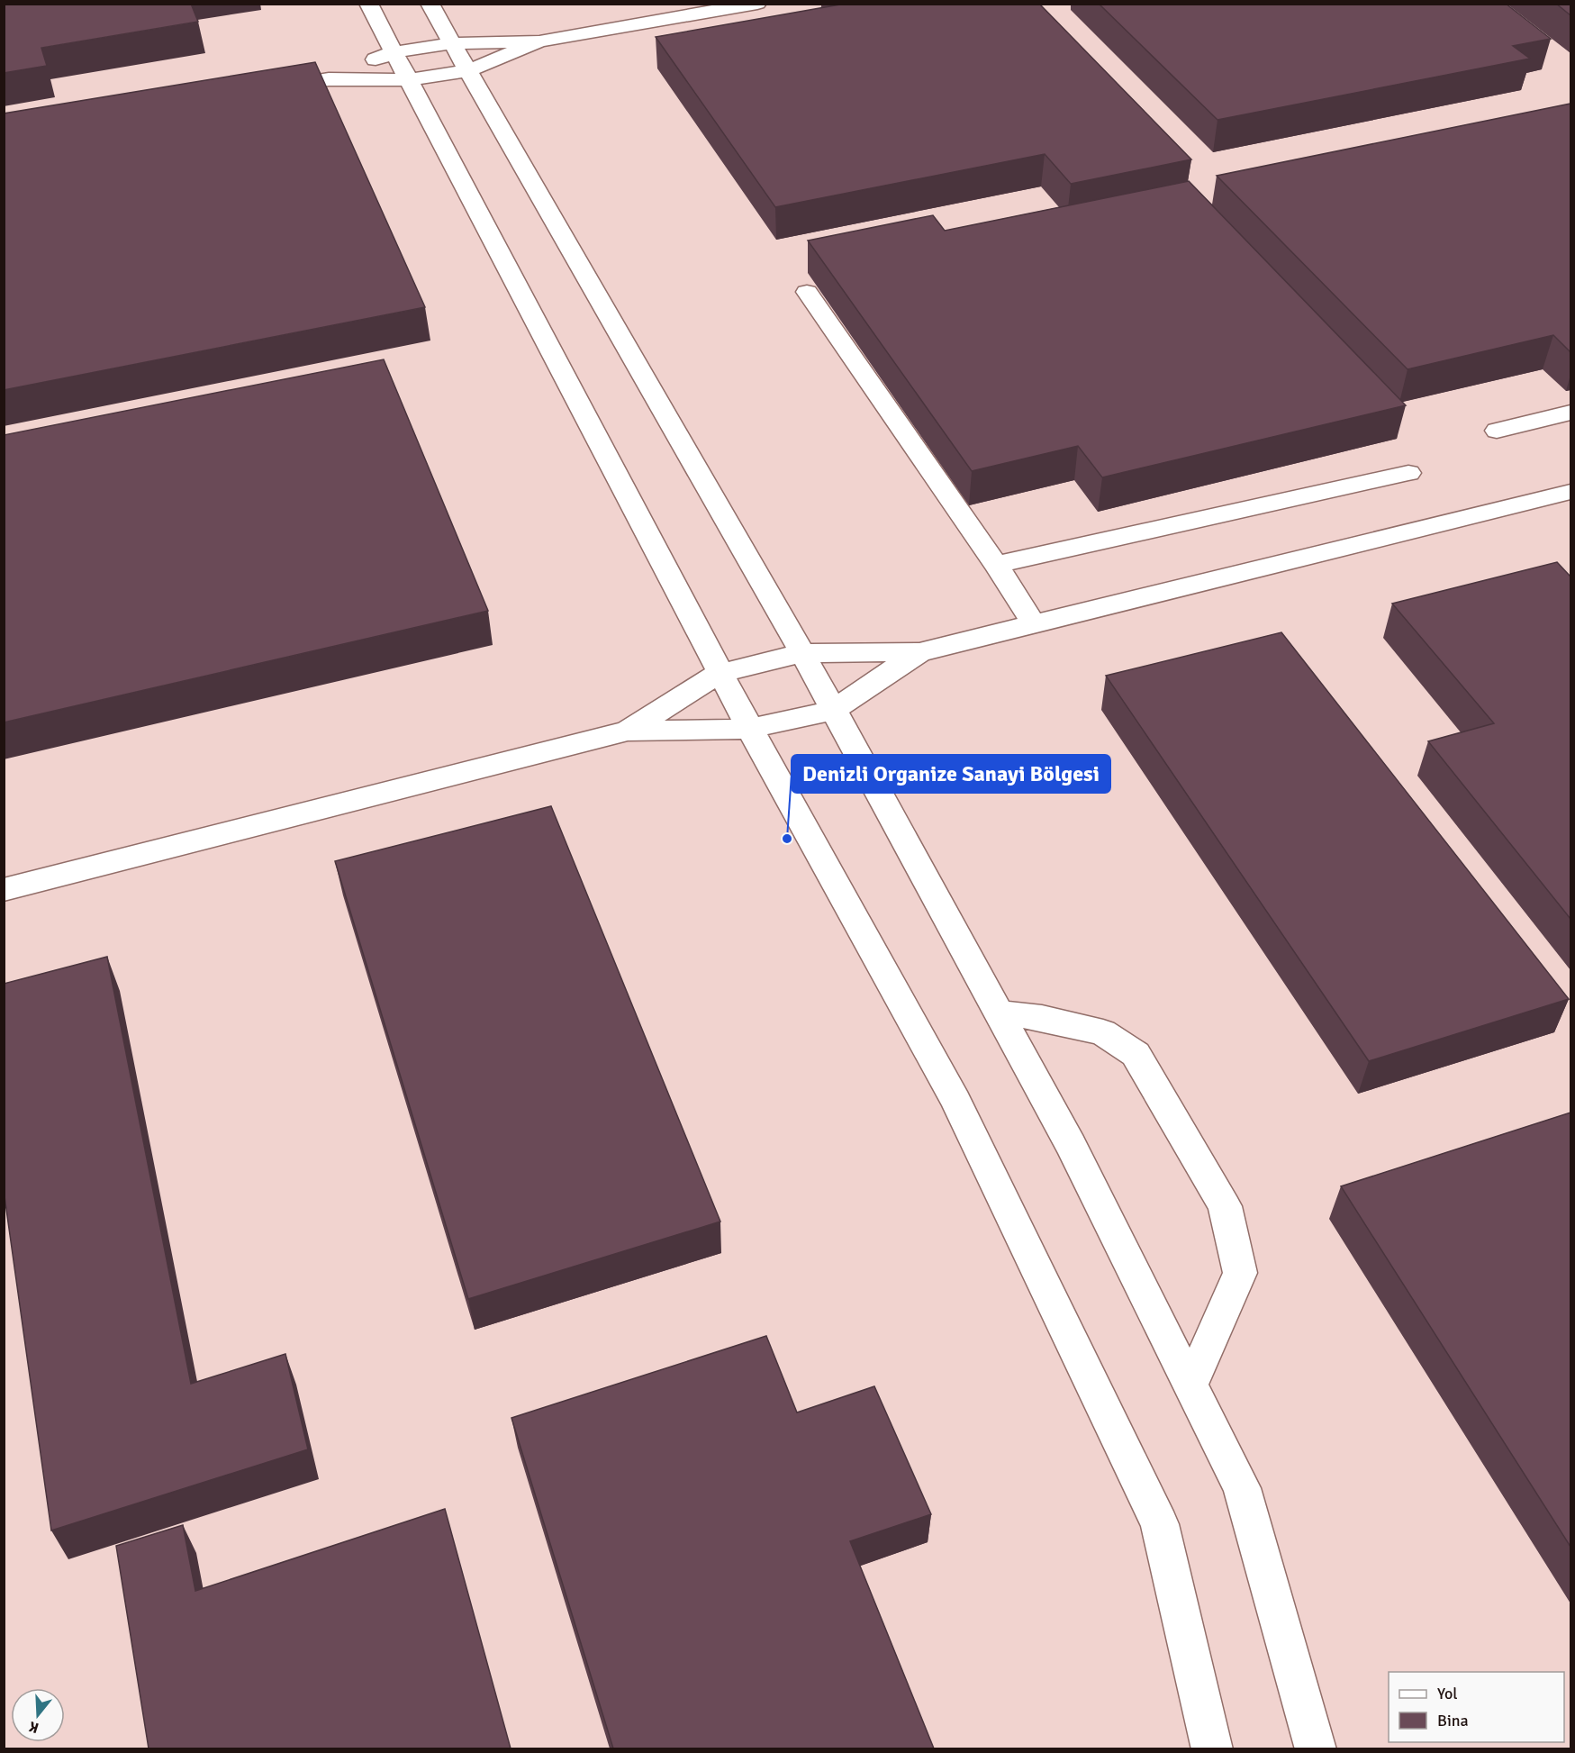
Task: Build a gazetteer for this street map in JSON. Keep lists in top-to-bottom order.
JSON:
{
  "places": ["Denizli Organize Sanayi Bölgesi"],
  "legend": ["Yol", "Bina"],
  "north": "bottom"
}
